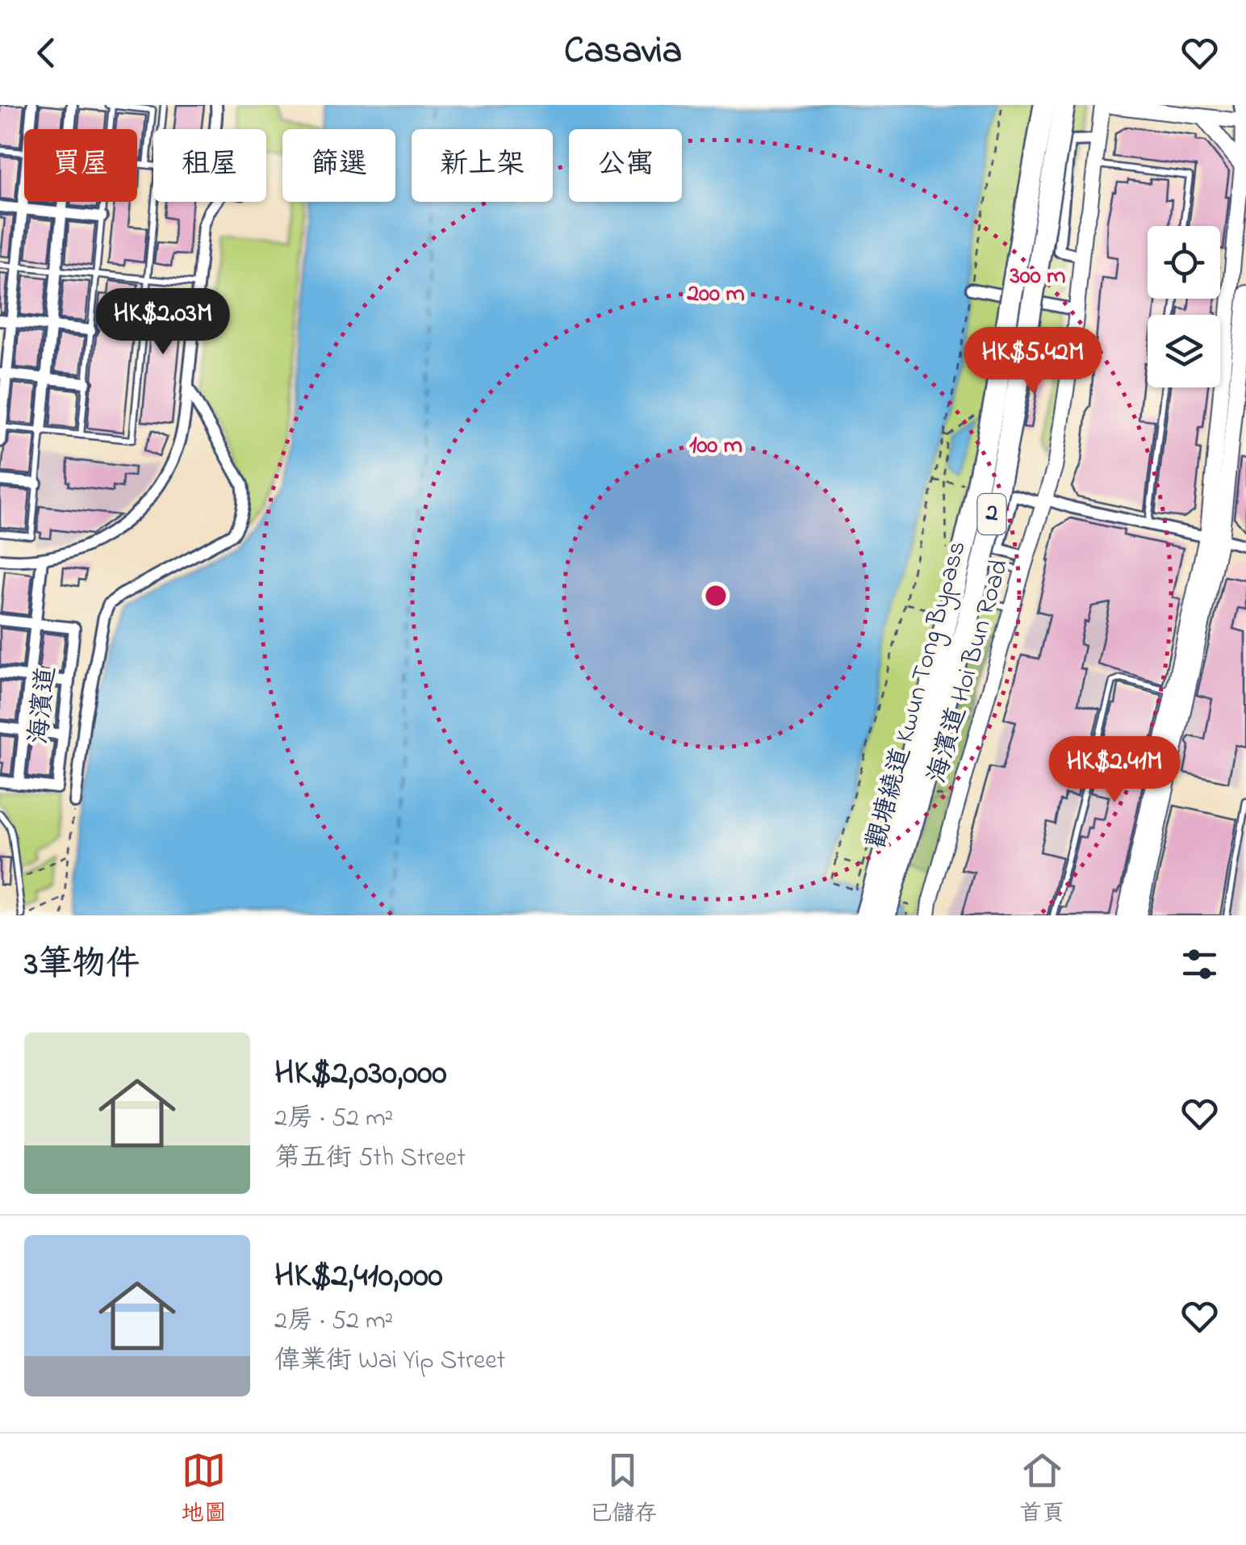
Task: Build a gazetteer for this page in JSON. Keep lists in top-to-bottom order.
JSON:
{
  "streets": {
    "highway": ["2", "觀塘繞道 Kwun Tong Bypass"],
    "main road": ["海濱道 Hoi Bun Road"],
    "street": ["海濱道"]
  },
  "page": {
    "header": "Casavia",
    "chip": [
      "買屋",
      "租屋",
      "篩選",
      "新上架",
      "公寓"
    ],
    "price": ["HK$2.03M", "HK$5.42M", "HK$2.41M"],
    "heading": "3筆物件",
    "list": [
      {
        "name": "HK$2,030,000",
        "note": "2房 · 52 m² · 第五街 5th Street"
      },
      {
        "name": "HK$2,410,000",
        "note": "2房 · 52 m² · 偉業街 Wai Yip Street"
      }
    ],
    "tabs": ["地圖", "已儲存", "首頁"]
  },
  "rings": ["300 m", "200 m", "100 m"]
}
